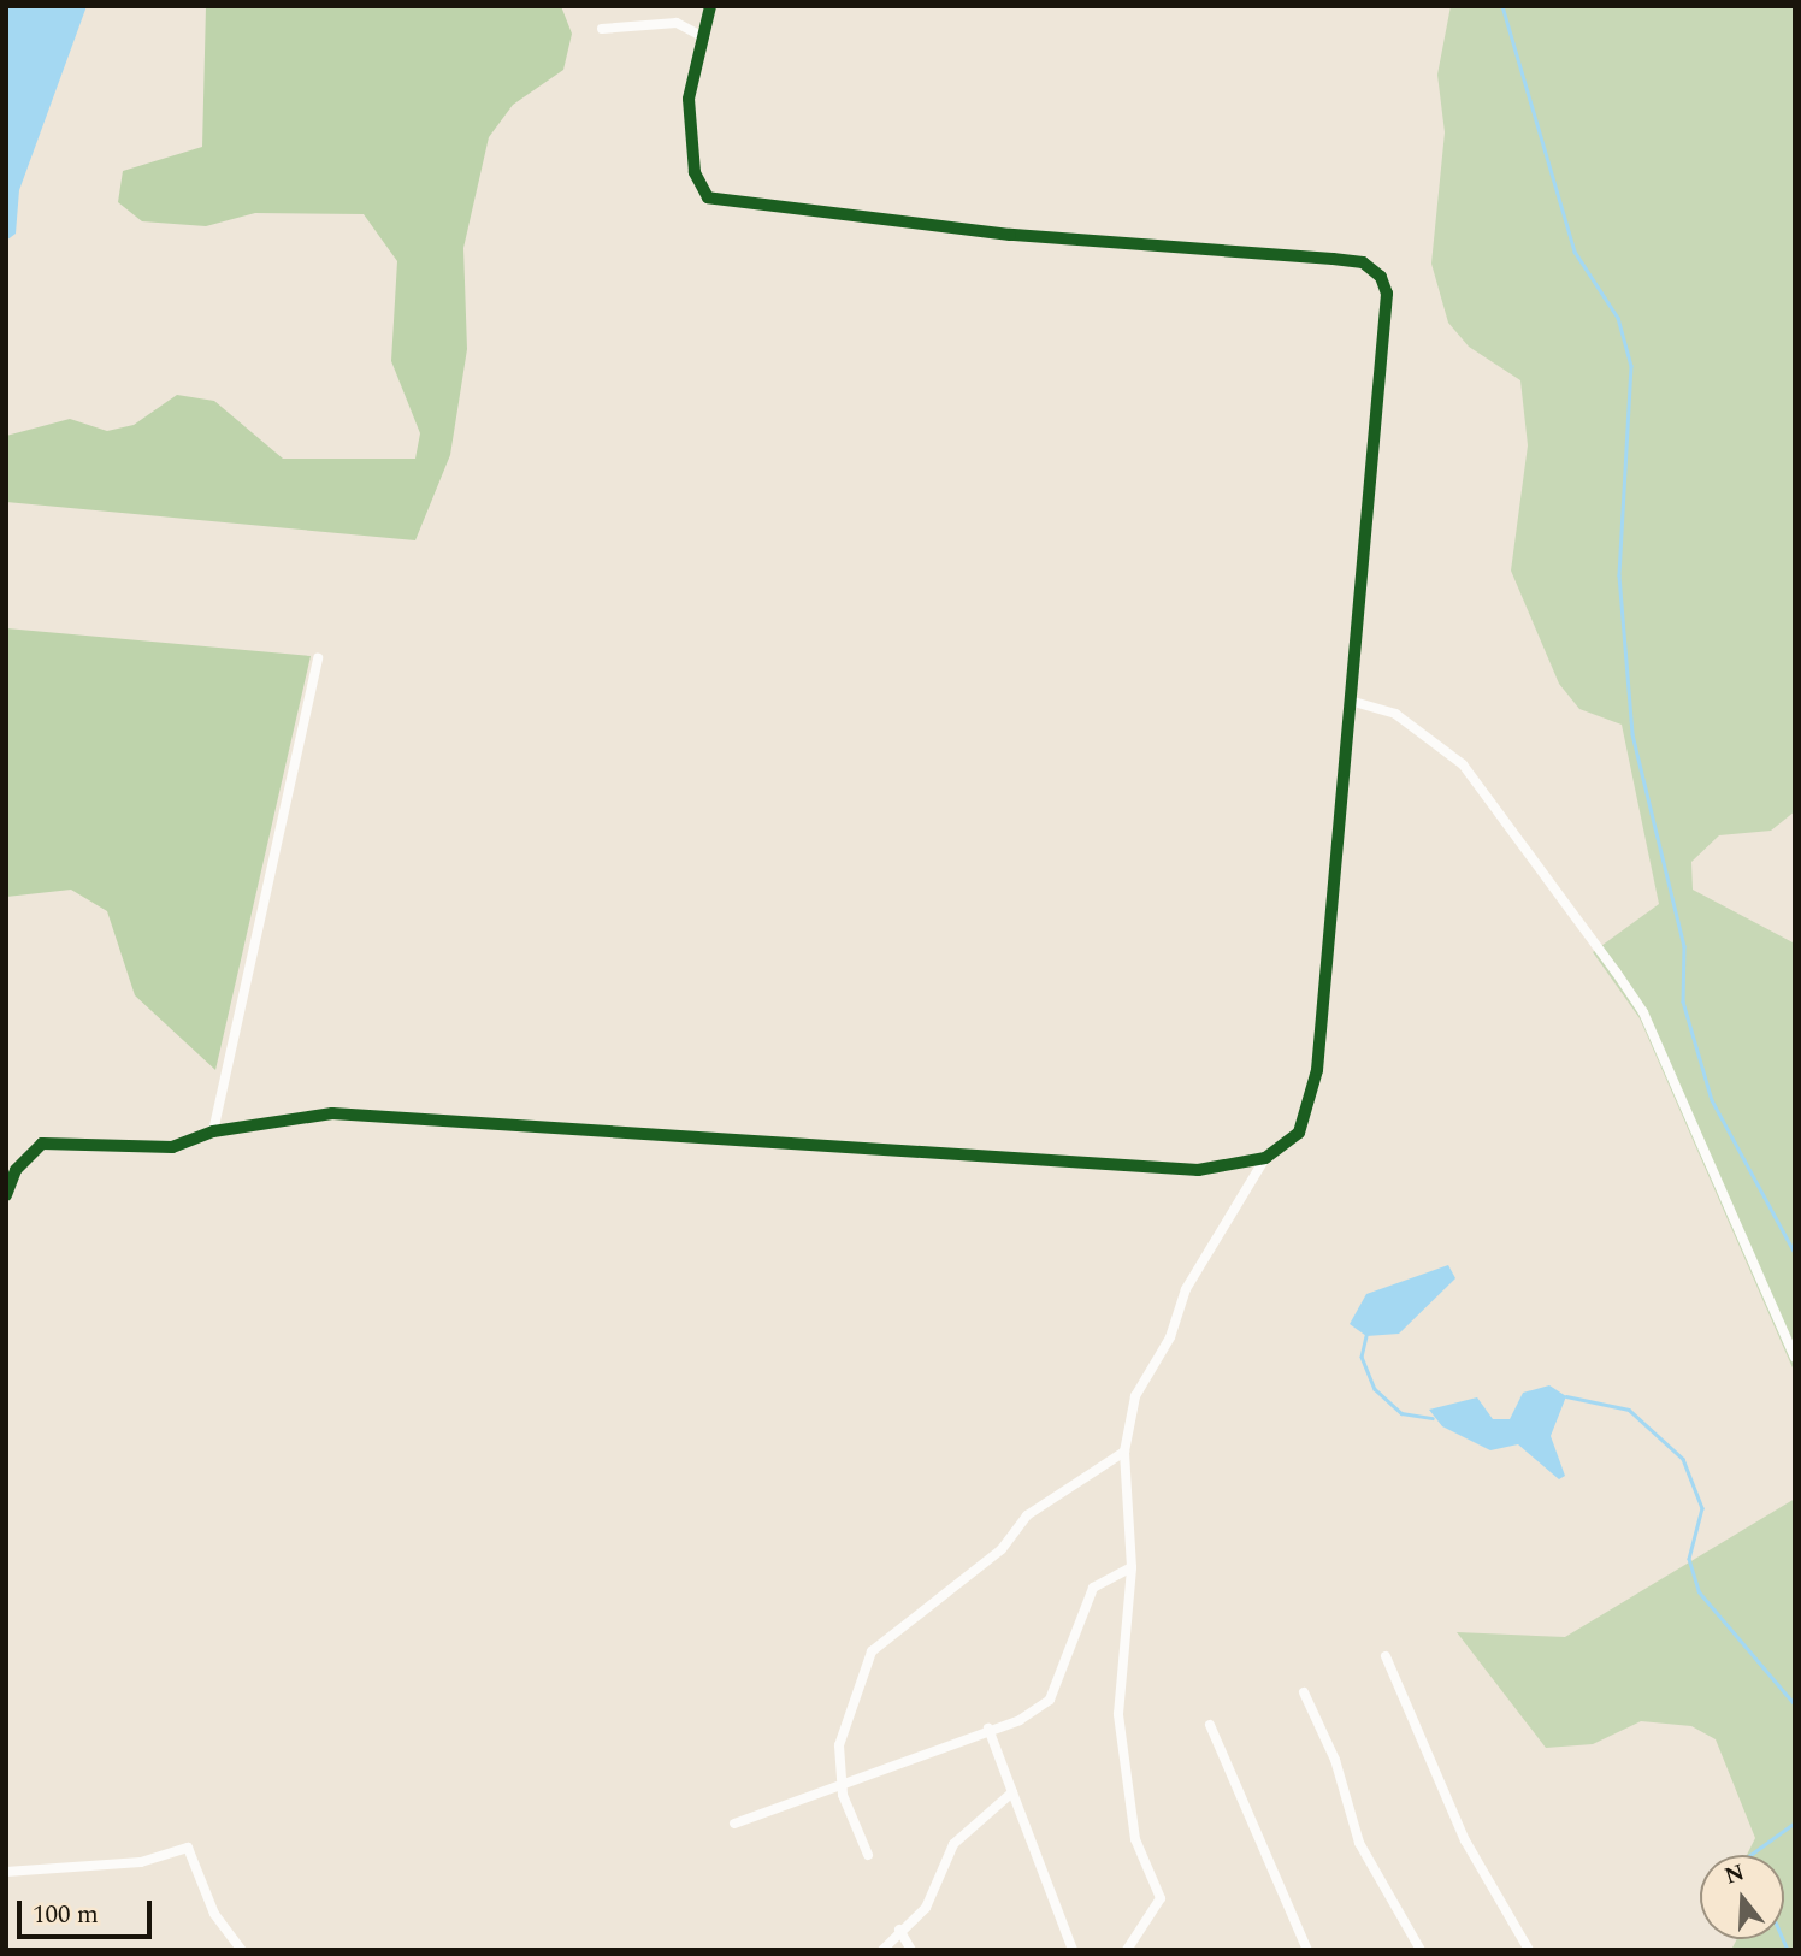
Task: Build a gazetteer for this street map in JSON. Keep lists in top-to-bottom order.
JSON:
{
  "scale_bar": "100 m",
  "north": "top"
}
